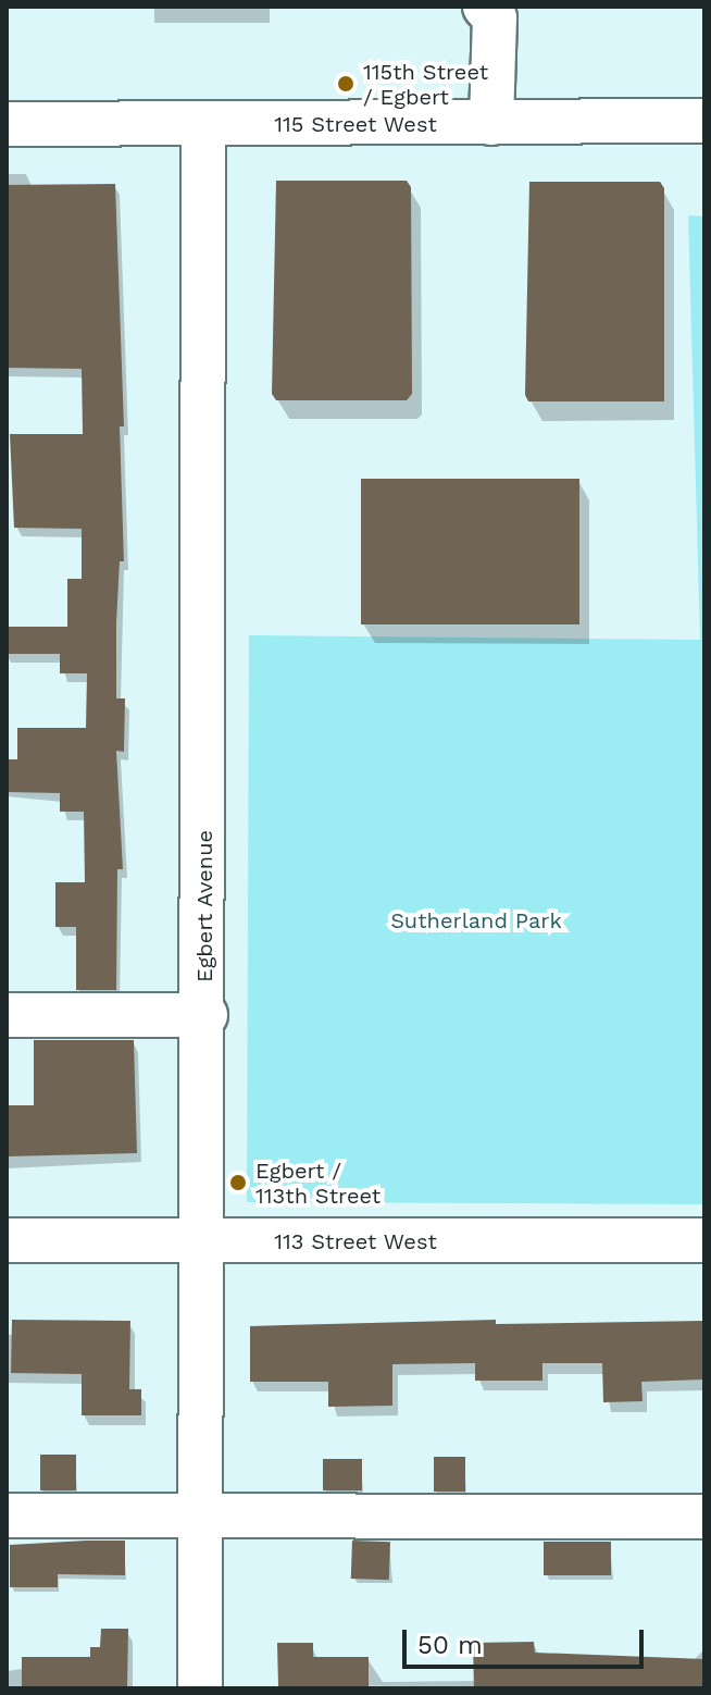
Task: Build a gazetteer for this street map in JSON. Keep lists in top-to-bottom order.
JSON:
{
  "streets": {
    "street": ["115 Street West", "Egbert Avenue", "113 Street West"]
  },
  "crossings": [
    ["115 Street West", "Egbert Avenue"],
    ["Egbert Avenue", "113 Street West"]
  ],
  "parks": ["Sutherland Park"],
  "places": ["115th Street / Egbert", "Egbert / 113th Street"],
  "scale_bar": "50 m"
}
